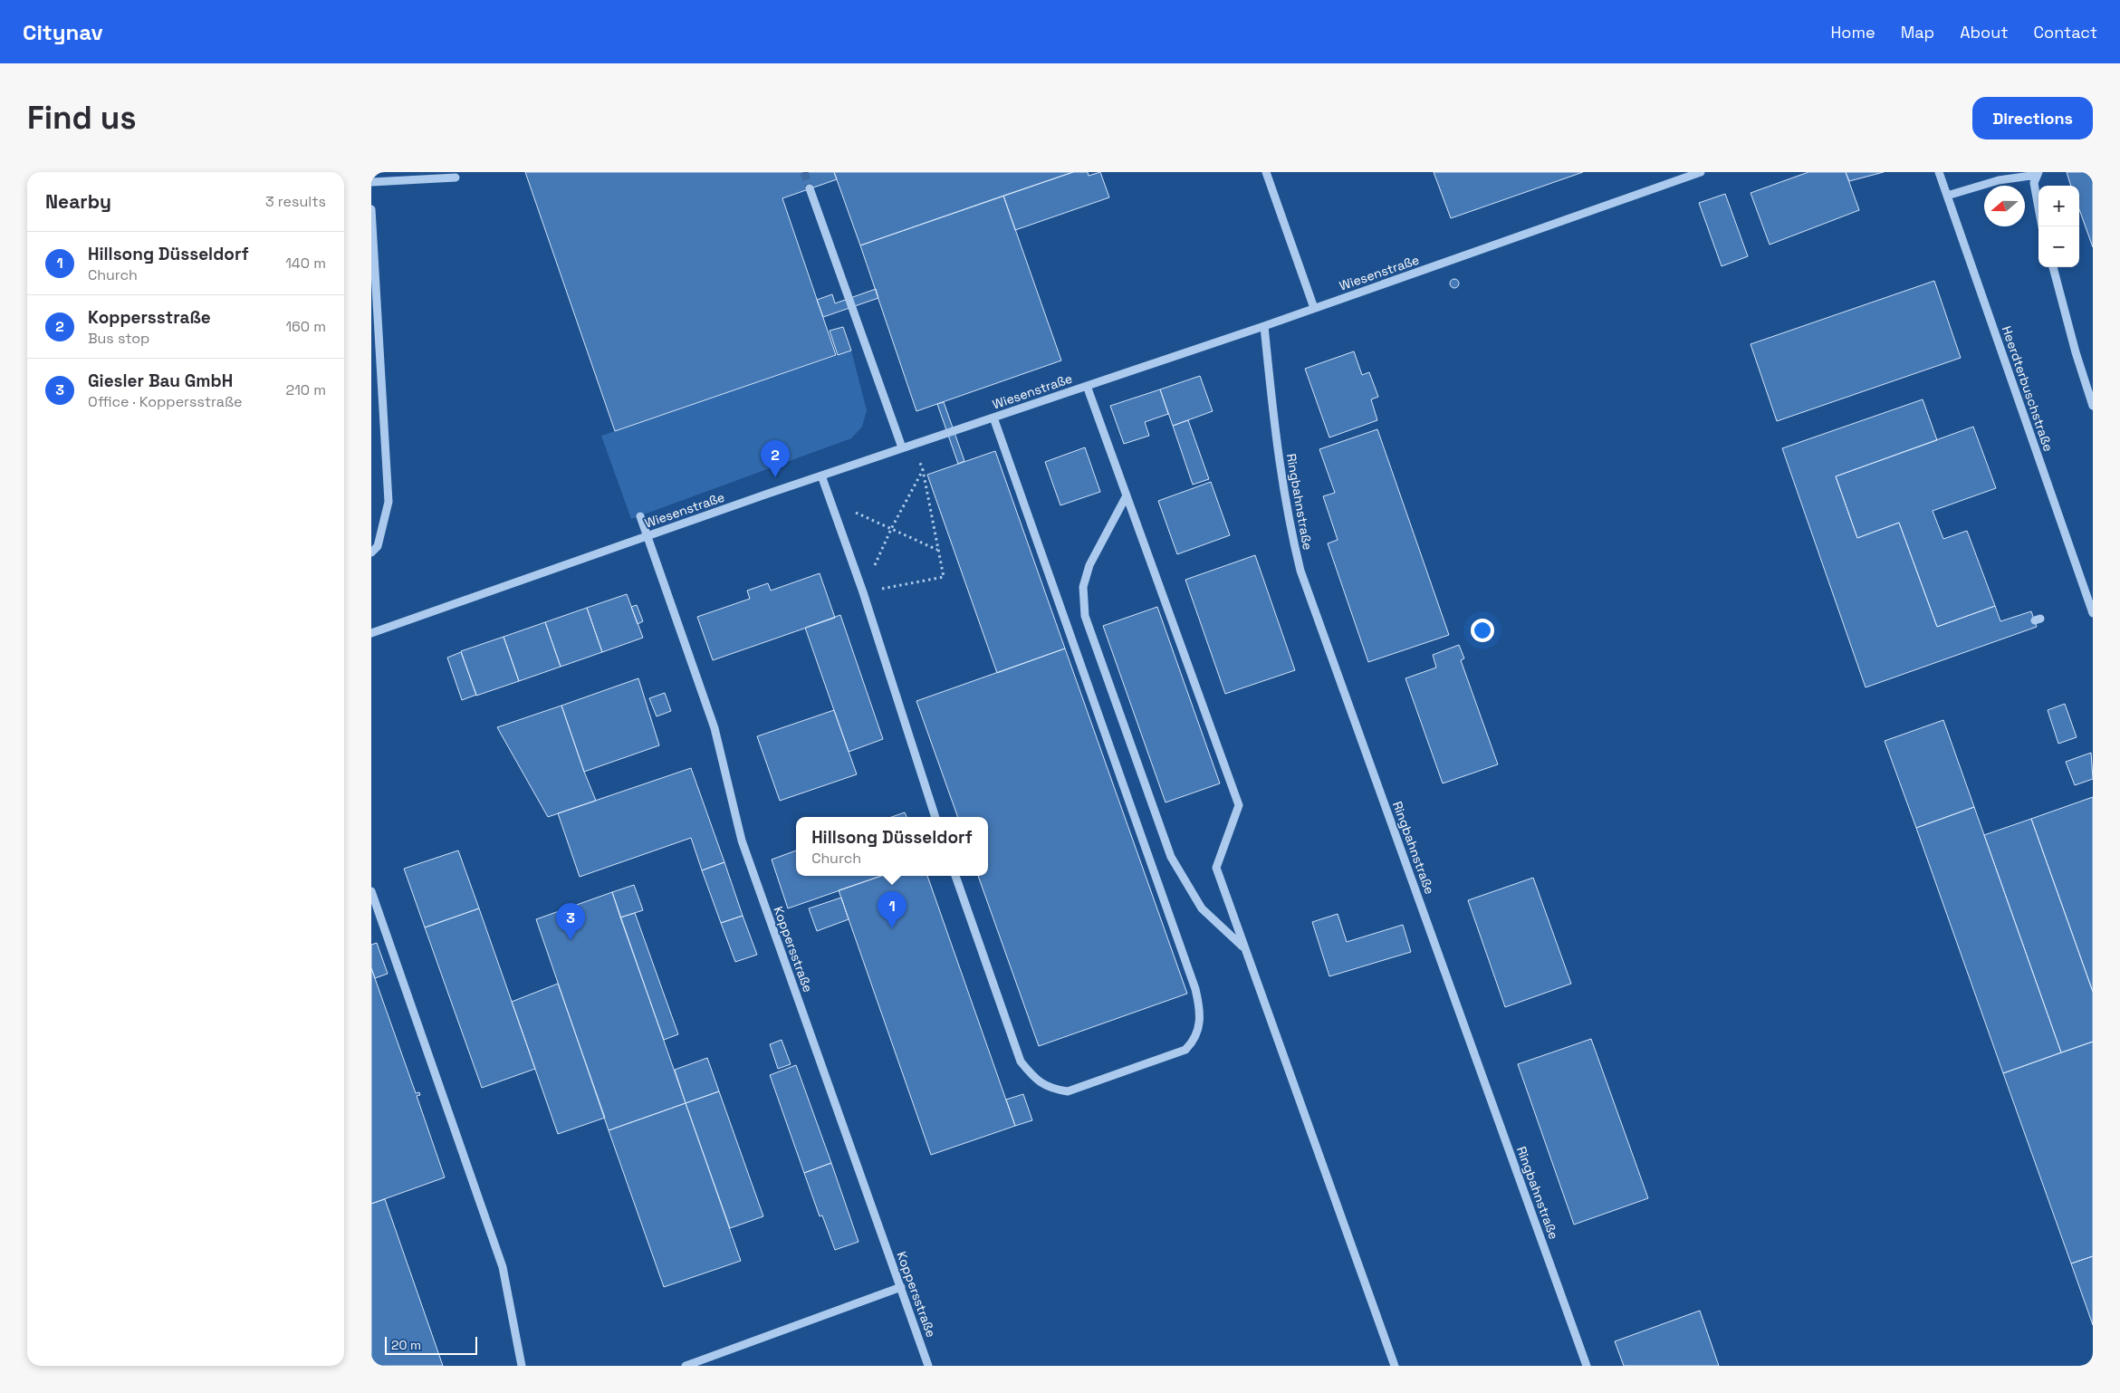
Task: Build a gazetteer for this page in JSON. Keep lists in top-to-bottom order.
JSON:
{
  "streets": {
    "street": [
      "Wiesenstraße",
      "Heerdterbuschstraße",
      "Ringbahnstraße",
      "Koppersstraße"
    ]
  },
  "crossings": [
    ["Wiesenstraße", "Ringbahnstraße"],
    ["Wiesenstraße", "Koppersstraße"]
  ],
  "scale_bar": "20 m",
  "north": "left",
  "page": {
    "header": "Citynav",
    "nav": [
      "Home",
      "Map",
      "About",
      "Contact"
    ],
    "buttons": "Directions",
    "title": "Find us",
    "heading": ["Nearby", "3 results"],
    "map_buttons": ["+", "−"],
    "list": [
      {
        "mark": "1",
        "name": "Hillsong Düsseldorf",
        "note": "Church",
        "value": "140 m"
      },
      {
        "mark": "2",
        "name": "Koppersstraße",
        "note": "Bus stop",
        "value": "160 m"
      },
      {
        "mark": "3",
        "name": "Giesler Bau GmbH",
        "note": "Office · Koppersstraße",
        "value": "210 m"
      }
    ],
    "pins": ["2", "1", "3"],
    "popup": ["Hillsong Düsseldorf", "Church"],
    "scale": "20 m"
  }
}
